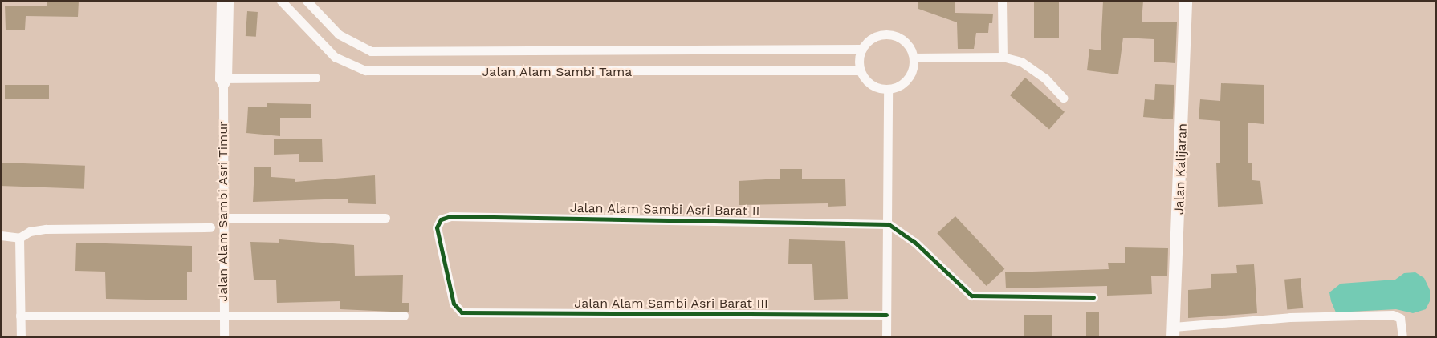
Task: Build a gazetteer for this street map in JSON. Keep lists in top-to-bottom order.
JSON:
{
  "streets": {
    "street": [
      "Jalan Alam Sambi Tama",
      "Jalan Kalijaran",
      "Jalan Alam Sambi Asri Barat II",
      "Jalan Alam Sambi Asri Timur",
      "Jalan Alam Sambi Asri Barat III"
    ]
  },
  "crossings": [
    ["Jalan Alam Sambi Asri Barat II", "Jalan Alam Sambi Asri Barat III"]
  ]
}
